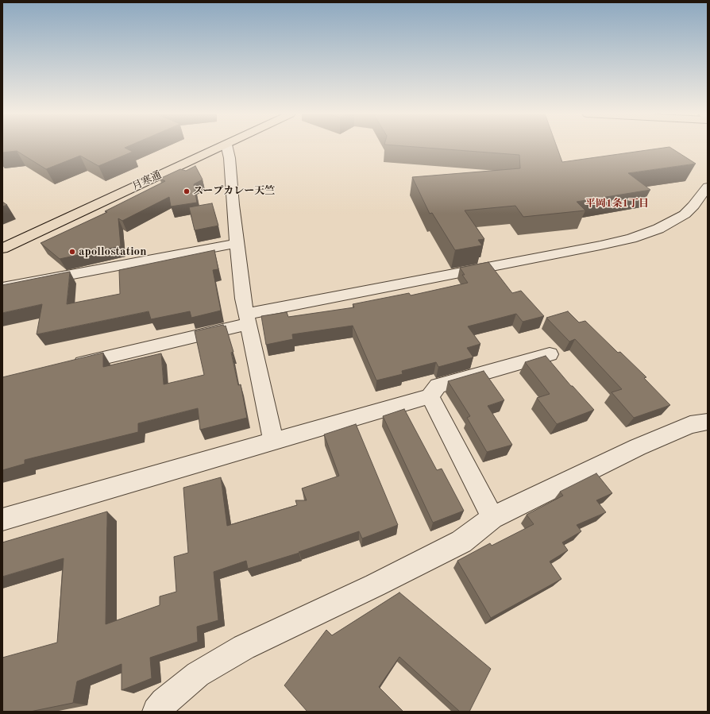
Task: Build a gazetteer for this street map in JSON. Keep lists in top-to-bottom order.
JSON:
{
  "streets": {
    "main road": ["月寒通"]
  },
  "districts": ["平岡1条1丁目"],
  "places": ["スープカレー天竺", "apollostation"]
}
